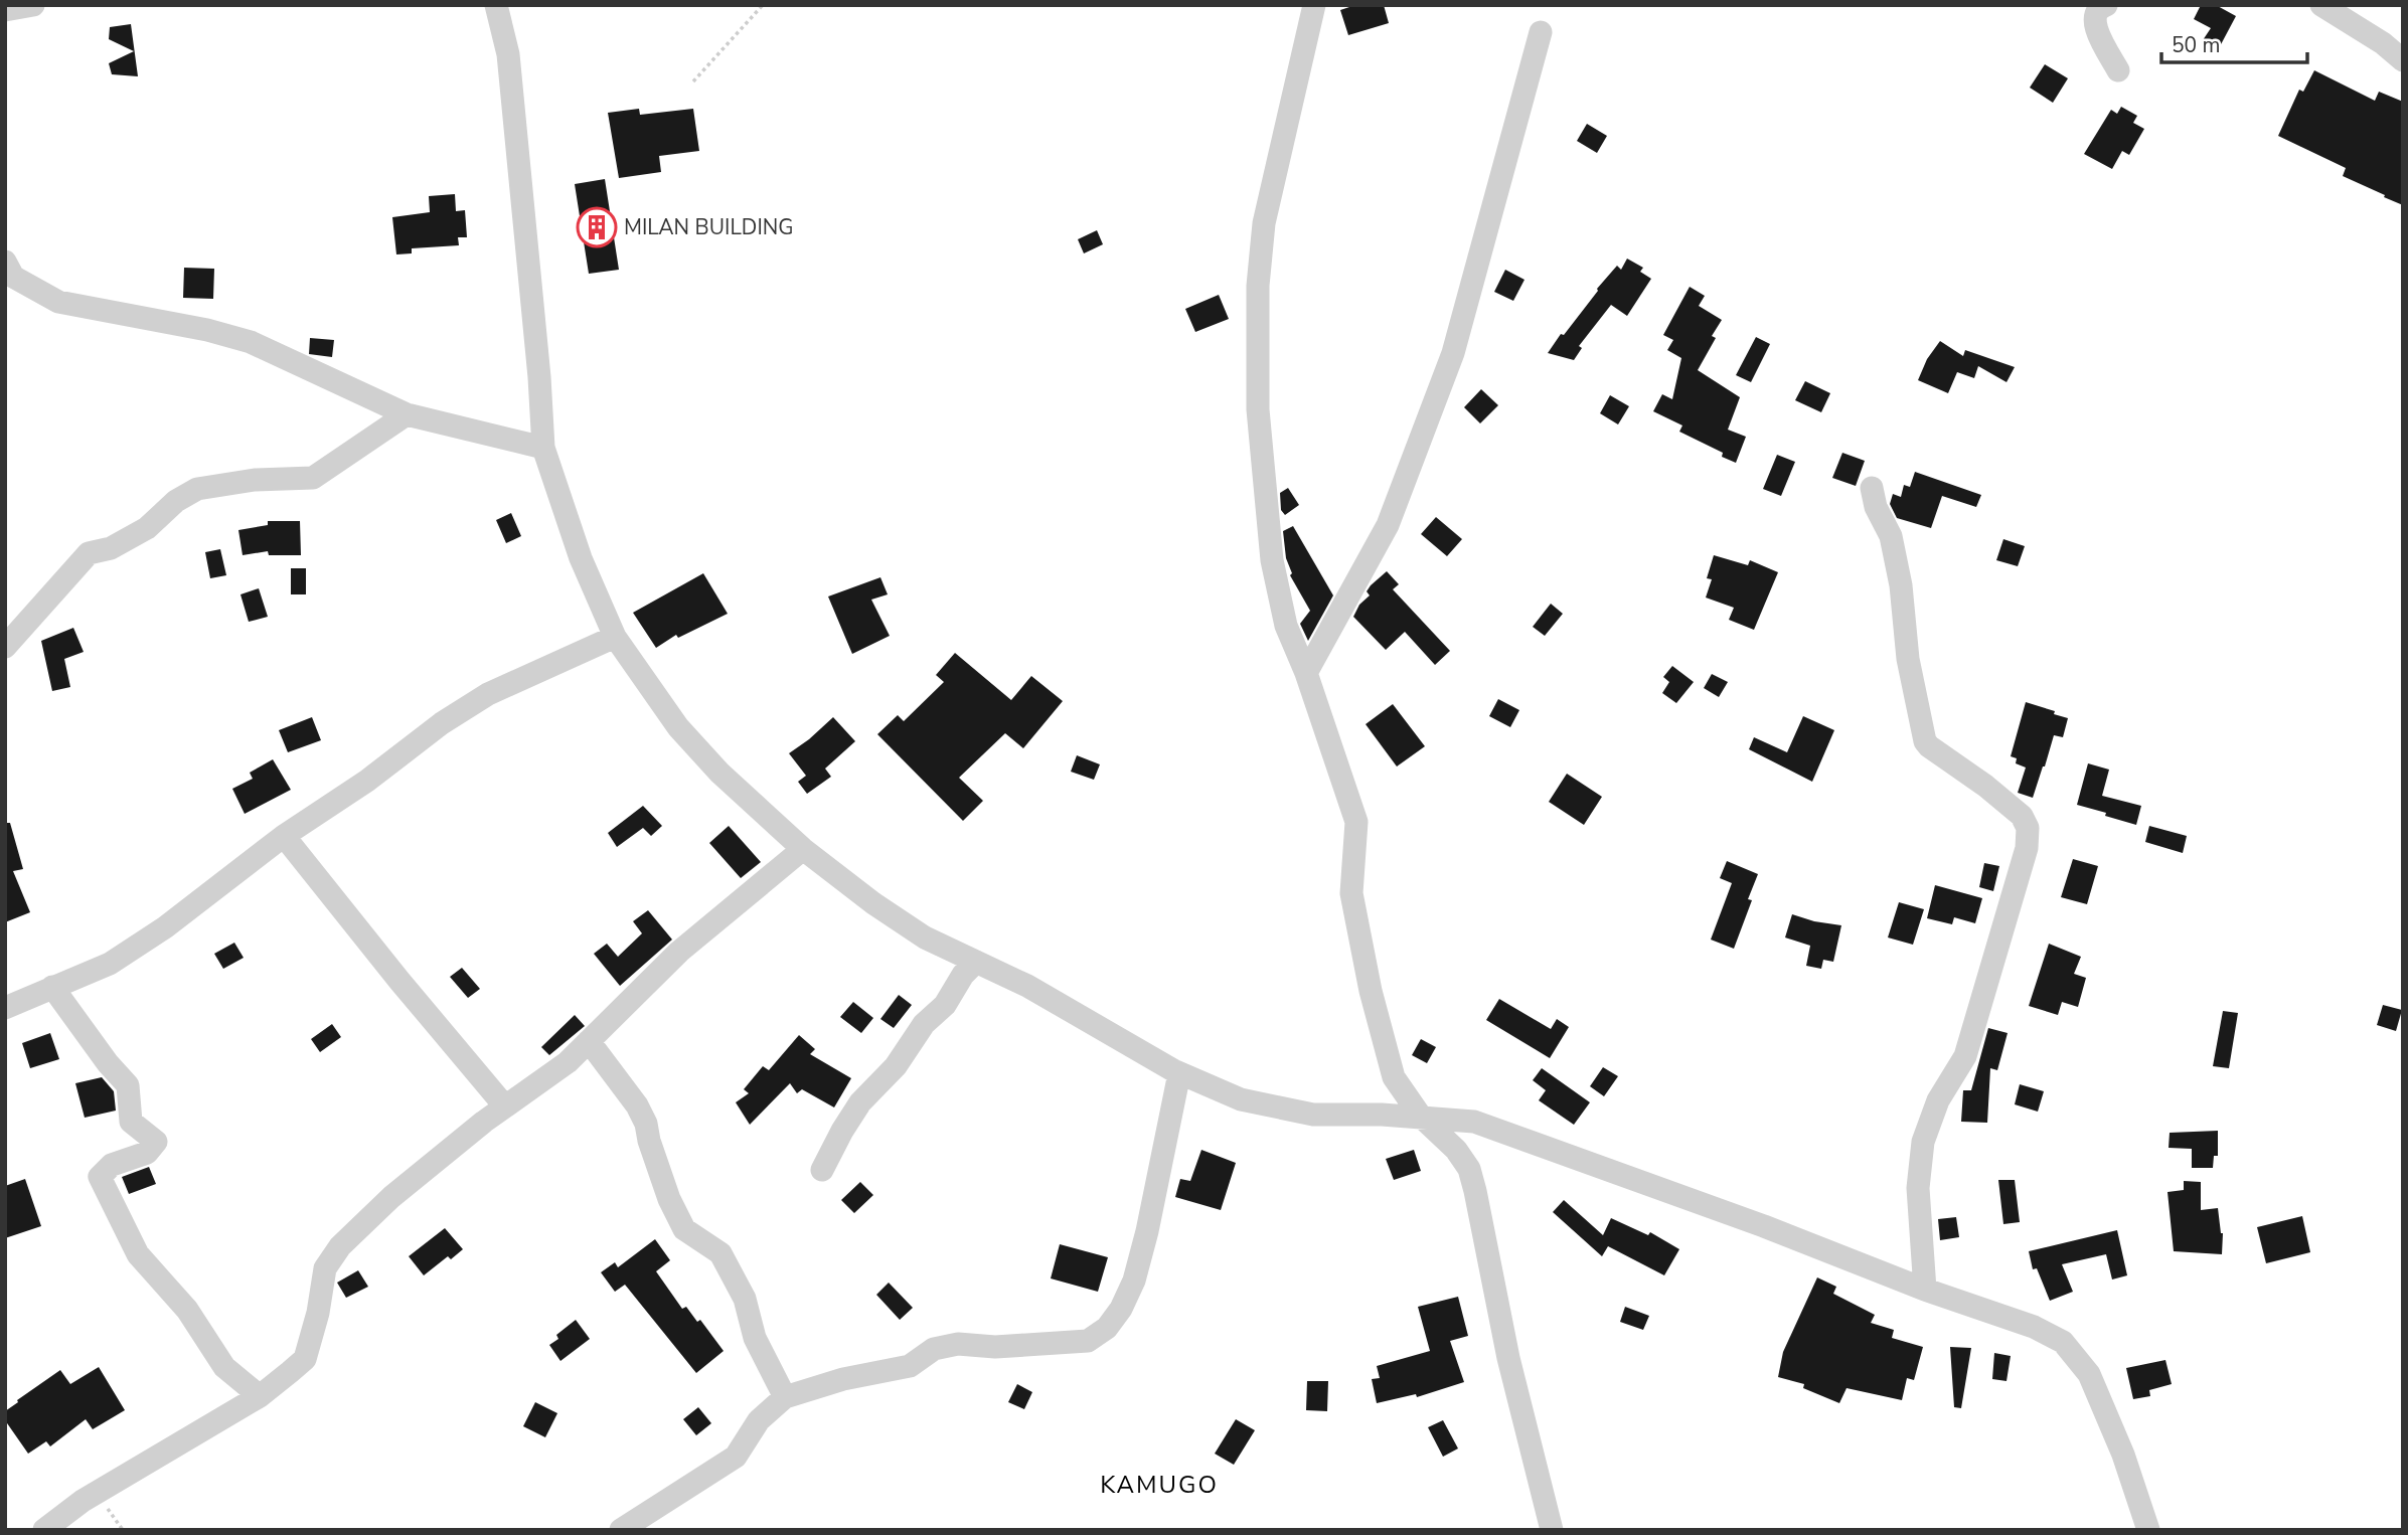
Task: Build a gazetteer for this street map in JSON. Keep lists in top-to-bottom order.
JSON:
{
  "districts": ["KAMUGO"],
  "places": {
    "building": ["MILAN BUILDING"]
  },
  "scale_bar": "50 m"
}
